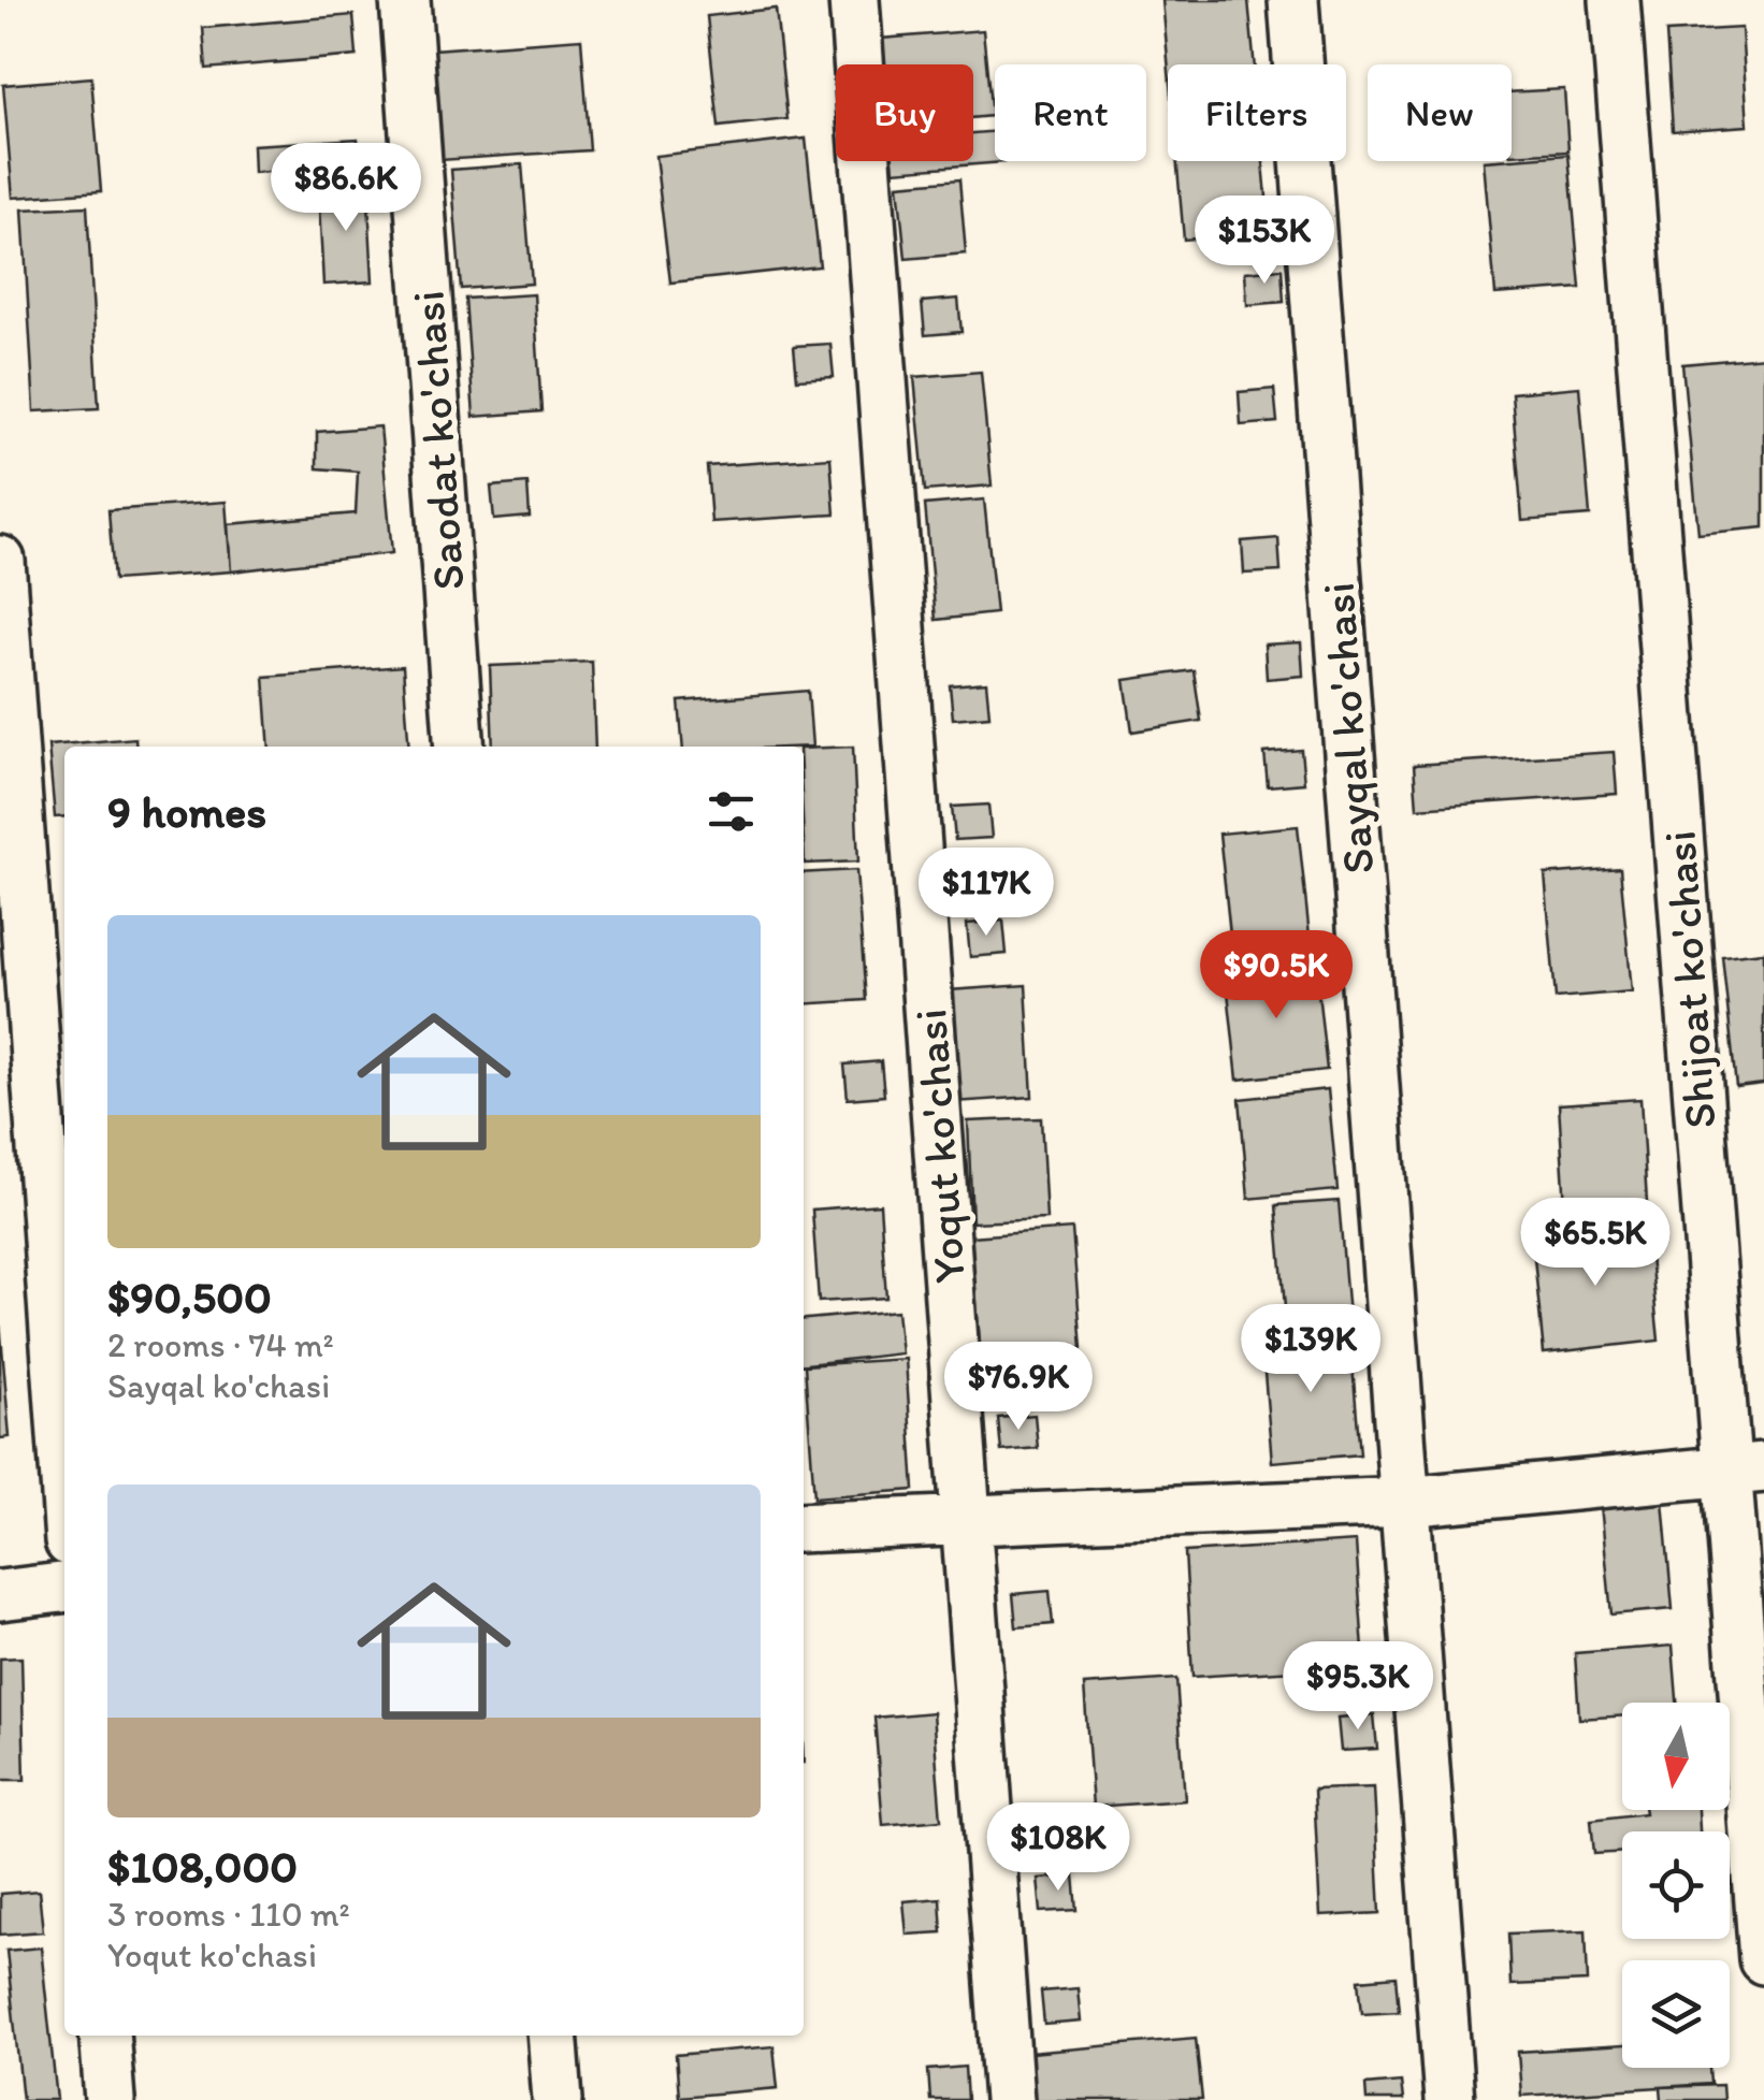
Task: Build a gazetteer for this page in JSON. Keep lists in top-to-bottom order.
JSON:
{
  "streets": {
    "street": [
      "Saodat ko'chasi",
      "Sayqal ko'chasi",
      "Shijoat ko'chasi",
      "Yoqut ko'chasi"
    ]
  },
  "north": "bottom",
  "page": {
    "chip": [
      "Buy",
      "Rent",
      "Filters",
      "New"
    ],
    "price": [
      "$86.6K",
      "$153K",
      "$117K",
      "$90.5K",
      "$65.5K",
      "$139K",
      "$76.9K",
      "$95.3K",
      "$108K"
    ],
    "heading": "9 homes",
    "list": [
      {
        "name": "$90,500",
        "note": "2 rooms · 74 m² · Sayqal ko'chasi"
      },
      {
        "name": "$108,000",
        "note": "3 rooms · 110 m² · Yoqut ko'chasi"
      }
    ]
  }
}
